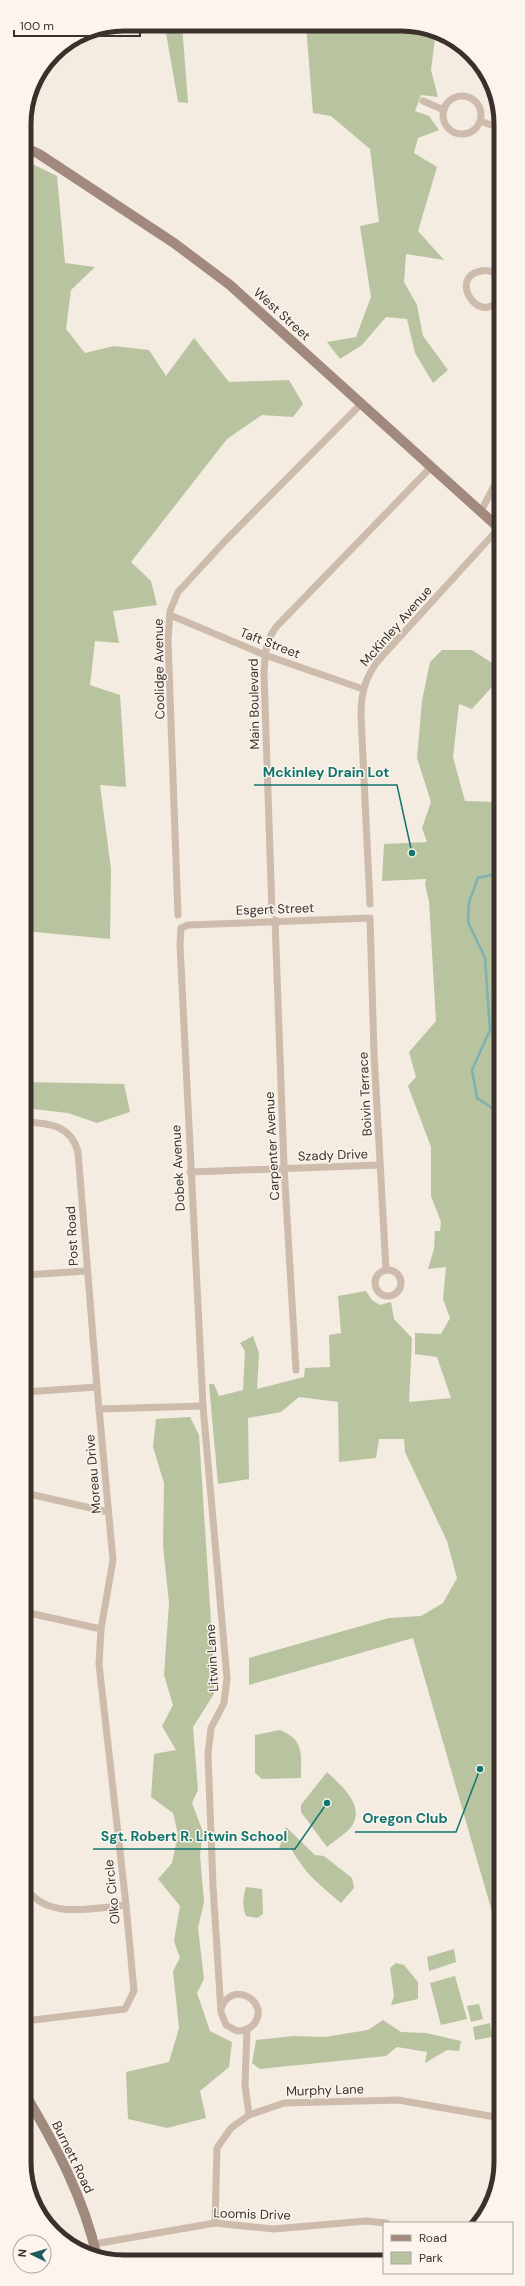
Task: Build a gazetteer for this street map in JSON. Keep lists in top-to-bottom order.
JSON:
{
  "streets": {
    "main road": ["West Street", "Burnett Road"],
    "street": [
      "McKinley Avenue",
      "Taft Street",
      "Coolidge Avenue",
      "Main Boulevard",
      "Esgert Street",
      "Boivin Terrace",
      "Carpenter Avenue",
      "Szady Drive",
      "Dobek Avenue",
      "Post Road",
      "Moreau Drive",
      "Litwin Lane",
      "Olko Circle",
      "Murphy Lane",
      "Loomis Drive"
    ]
  },
  "crossings": [
    ["West Street", "Coolidge Avenue"],
    ["West Street", "Main Boulevard"],
    ["McKinley Avenue", "Taft Street"],
    ["Taft Street", "Coolidge Avenue"],
    ["Taft Street", "Main Boulevard"],
    ["Esgert Street", "Boivin Terrace"],
    ["Esgert Street", "Carpenter Avenue"],
    ["Esgert Street", "Dobek Avenue"],
    ["Boivin Terrace", "Szady Drive"],
    ["Carpenter Avenue", "Szady Drive"],
    ["Szady Drive", "Dobek Avenue"],
    ["Dobek Avenue", "Litwin Lane"],
    ["Post Road", "Moreau Drive"],
    ["Moreau Drive", "Olko Circle"],
    ["Murphy Lane", "Loomis Drive"],
    ["Burnett Road", "Loomis Drive"]
  ],
  "places": ["Mckinley Drain Lot", "Oregon Club", "Sgt. Robert R. Litwin School"],
  "legend": ["Road", "Park"],
  "scale_bar": "100 m",
  "north": "left"
}
